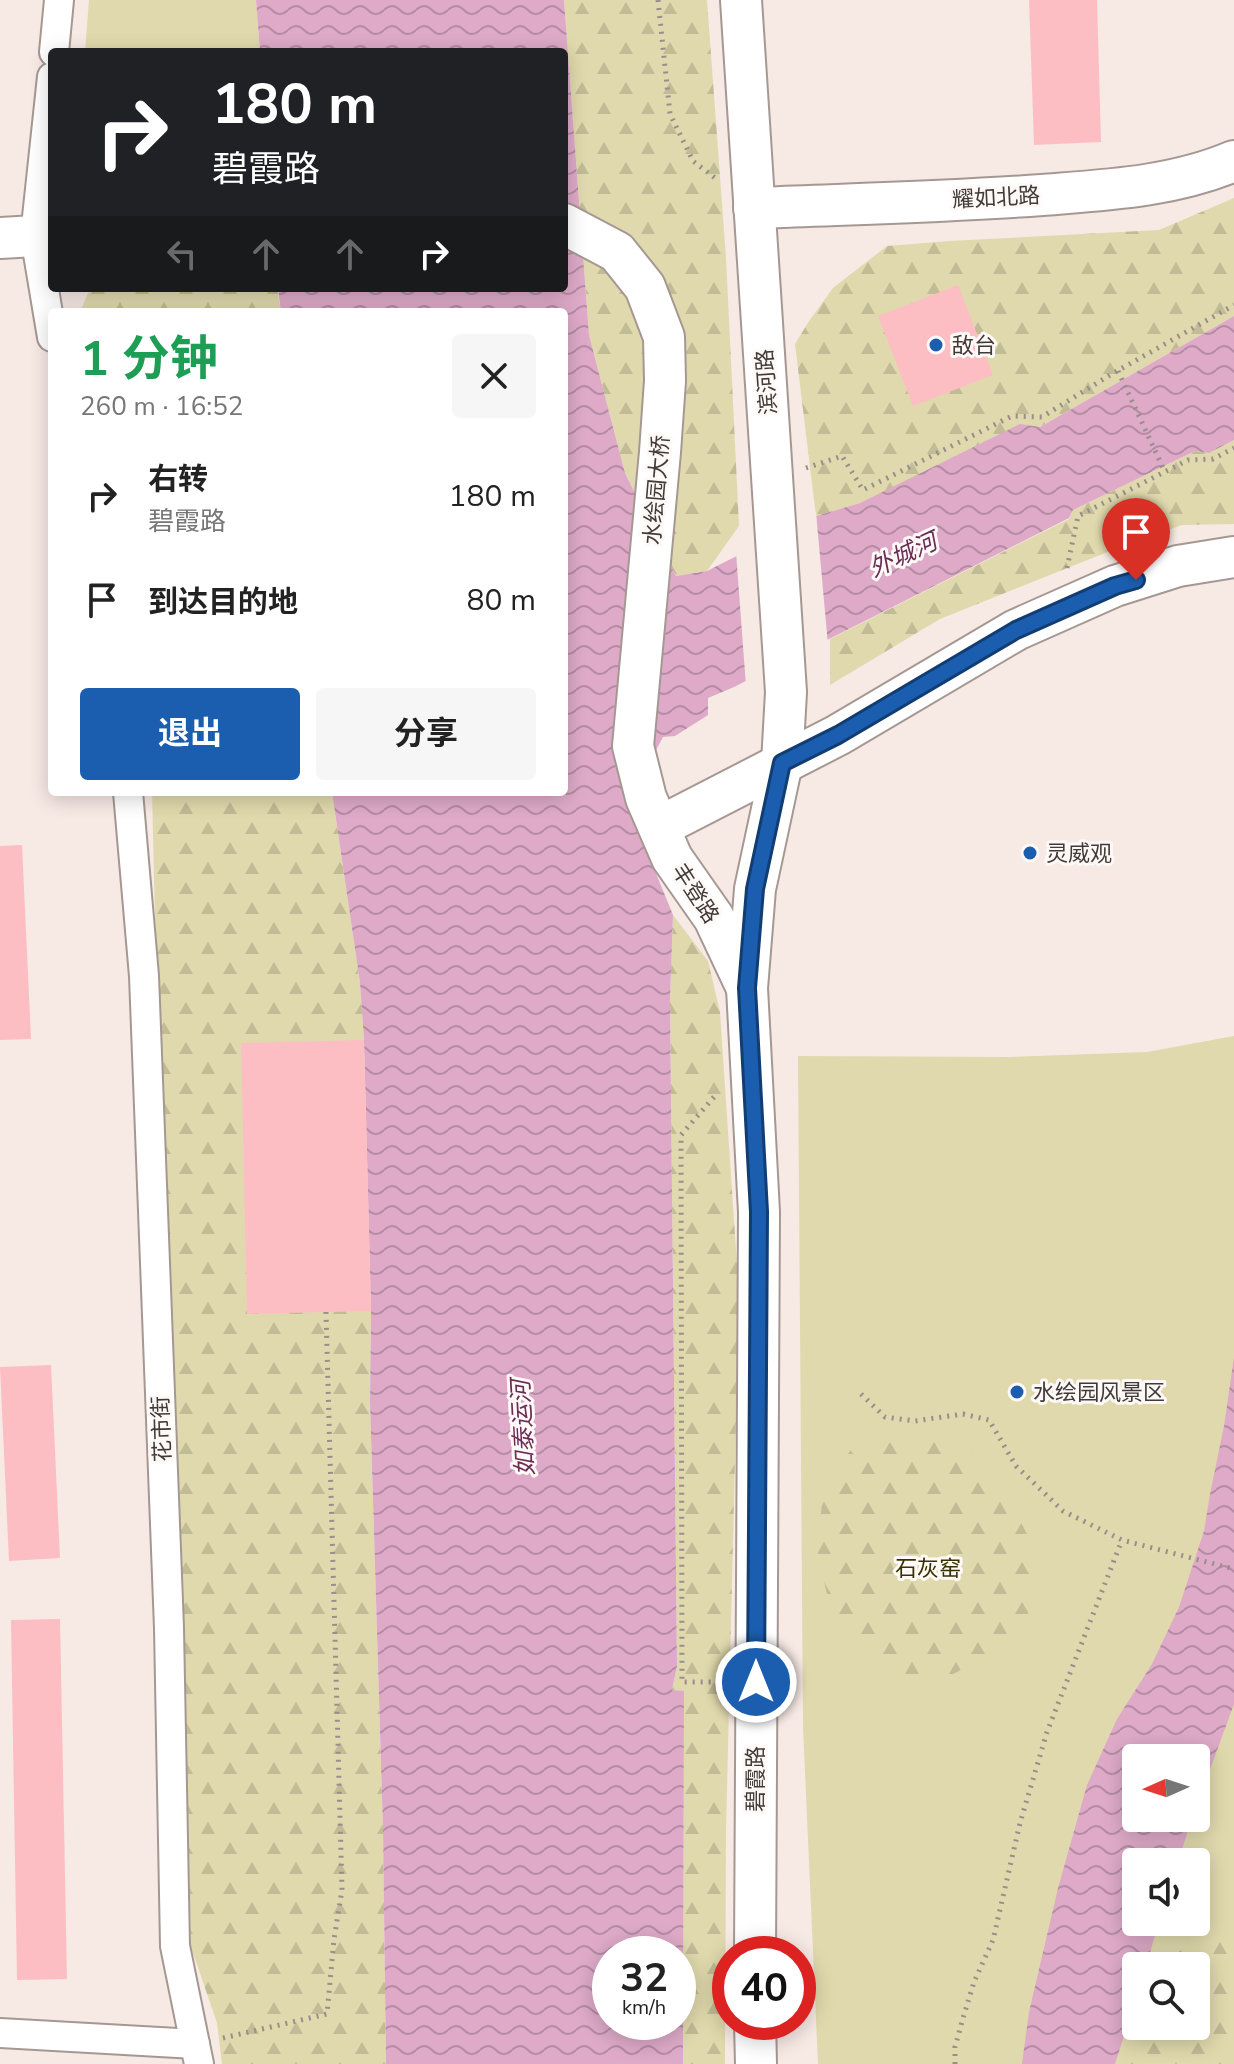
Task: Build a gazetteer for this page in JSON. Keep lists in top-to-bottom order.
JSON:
{
  "streets": {
    "street": [
      "耀如北路",
      "滨河路",
      "水绘园大桥",
      "丰登路",
      "花市街",
      "碧霞路"
    ]
  },
  "crossings": [
    ["耀如北路", "滨河路"],
    ["滨河路", "碧霞路"],
    ["水绘园大桥", "丰登路"],
    ["丰登路", "碧霞路"]
  ],
  "water": ["外城河", "如泰运河"],
  "parks": ["石灰窑"],
  "places": ["敌台", "灵威观", "水绘园风景区"],
  "north": "left",
  "page": {
    "turn": ["180 m", "碧霞路"],
    "heading": ["1 分钟", "260 m · 16:52"],
    "list": [
      {
        "name": "右转",
        "note": "碧霞路",
        "value": "180 m"
      },
      {
        "name": "到达目的地",
        "value": "80 m"
      }
    ],
    "buttons": ["退出", "分享"],
    "speed": "32 km/h",
    "limit": "40"
  }
}
